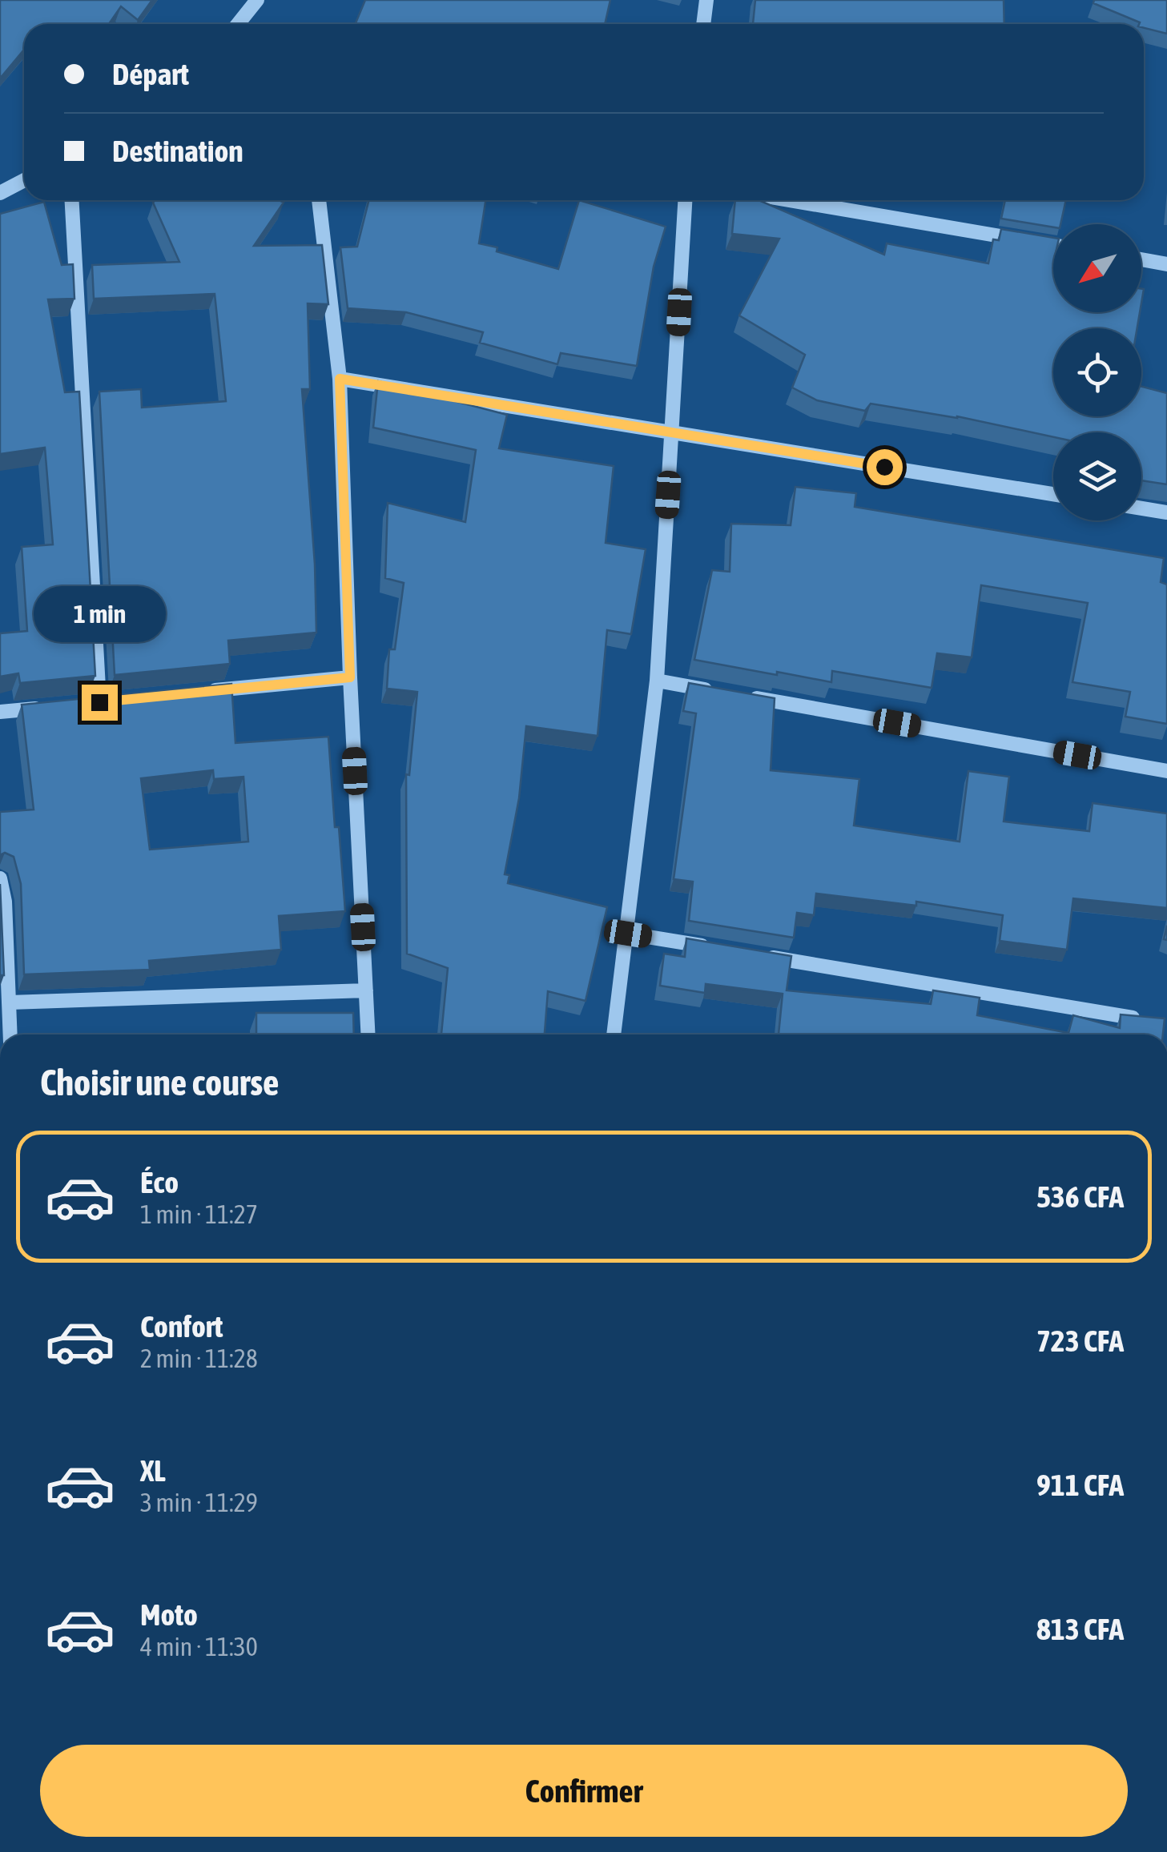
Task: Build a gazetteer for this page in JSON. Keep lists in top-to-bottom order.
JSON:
{
  "north": "bottom left",
  "page": {
    "banner": ["Départ", "Destination"],
    "bubble": "1 min",
    "heading": "Choisir une course",
    "list": [
      {
        "name": "Éco",
        "note": "1 min · 11:27",
        "value": "536 CFA"
      },
      {
        "name": "Confort",
        "note": "2 min · 11:28",
        "value": "723 CFA"
      },
      {
        "name": "XL",
        "note": "3 min · 11:29",
        "value": "911 CFA"
      },
      {
        "name": "Moto",
        "note": "4 min · 11:30",
        "value": "813 CFA"
      }
    ],
    "buttons": "Confirmer"
  }
}
